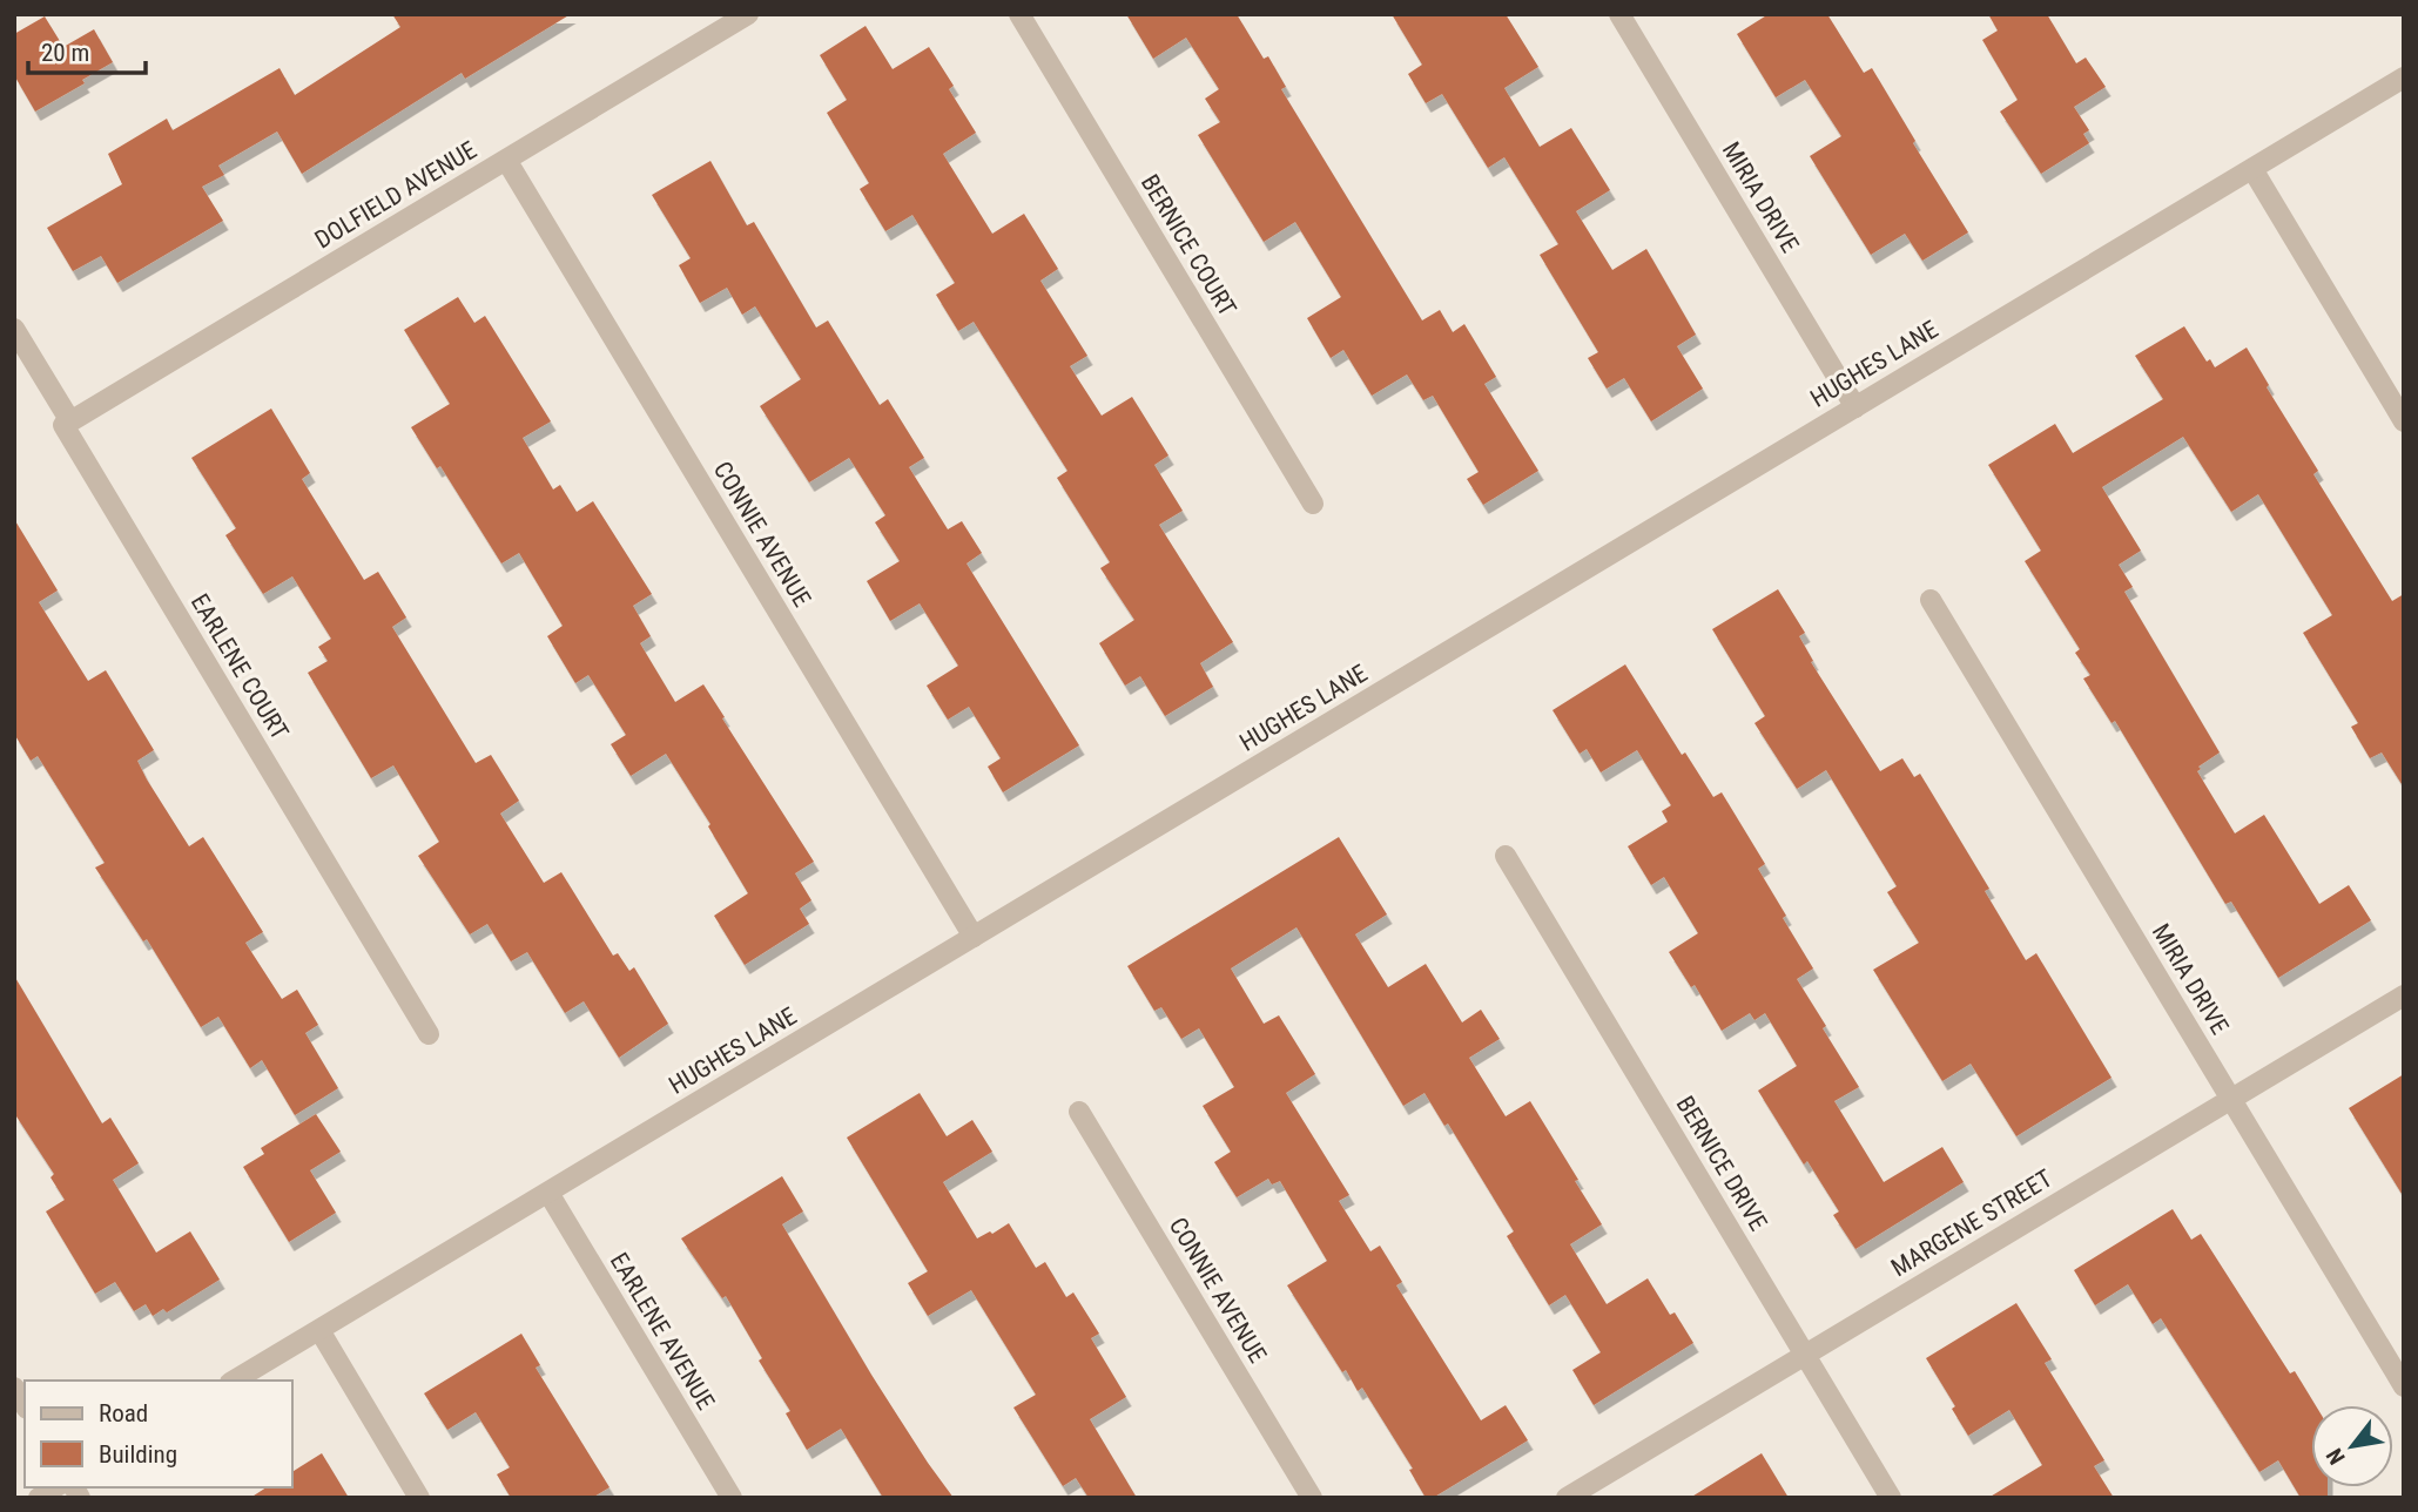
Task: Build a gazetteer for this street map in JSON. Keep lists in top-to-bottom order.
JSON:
{
  "streets": {
    "street": [
      "DOLFIELD AVENUE",
      "MIRIA DRIVE",
      "BERNICE COURT",
      "HUGHES LANE",
      "CONNIE AVENUE",
      "EARLENE COURT",
      "BERNICE DRIVE",
      "MARGENE STREET",
      "EARLENE AVENUE"
    ]
  },
  "crossings": [
    ["DOLFIELD AVENUE", "CONNIE AVENUE"],
    ["DOLFIELD AVENUE", "EARLENE COURT"],
    ["MIRIA DRIVE", "HUGHES LANE"],
    ["MIRIA DRIVE", "MARGENE STREET"],
    ["HUGHES LANE", "CONNIE AVENUE"],
    ["HUGHES LANE", "EARLENE AVENUE"],
    ["BERNICE DRIVE", "MARGENE STREET"]
  ],
  "legend": ["Road", "Building"],
  "scale_bar": "20 m",
  "north": "bottom left"
}
